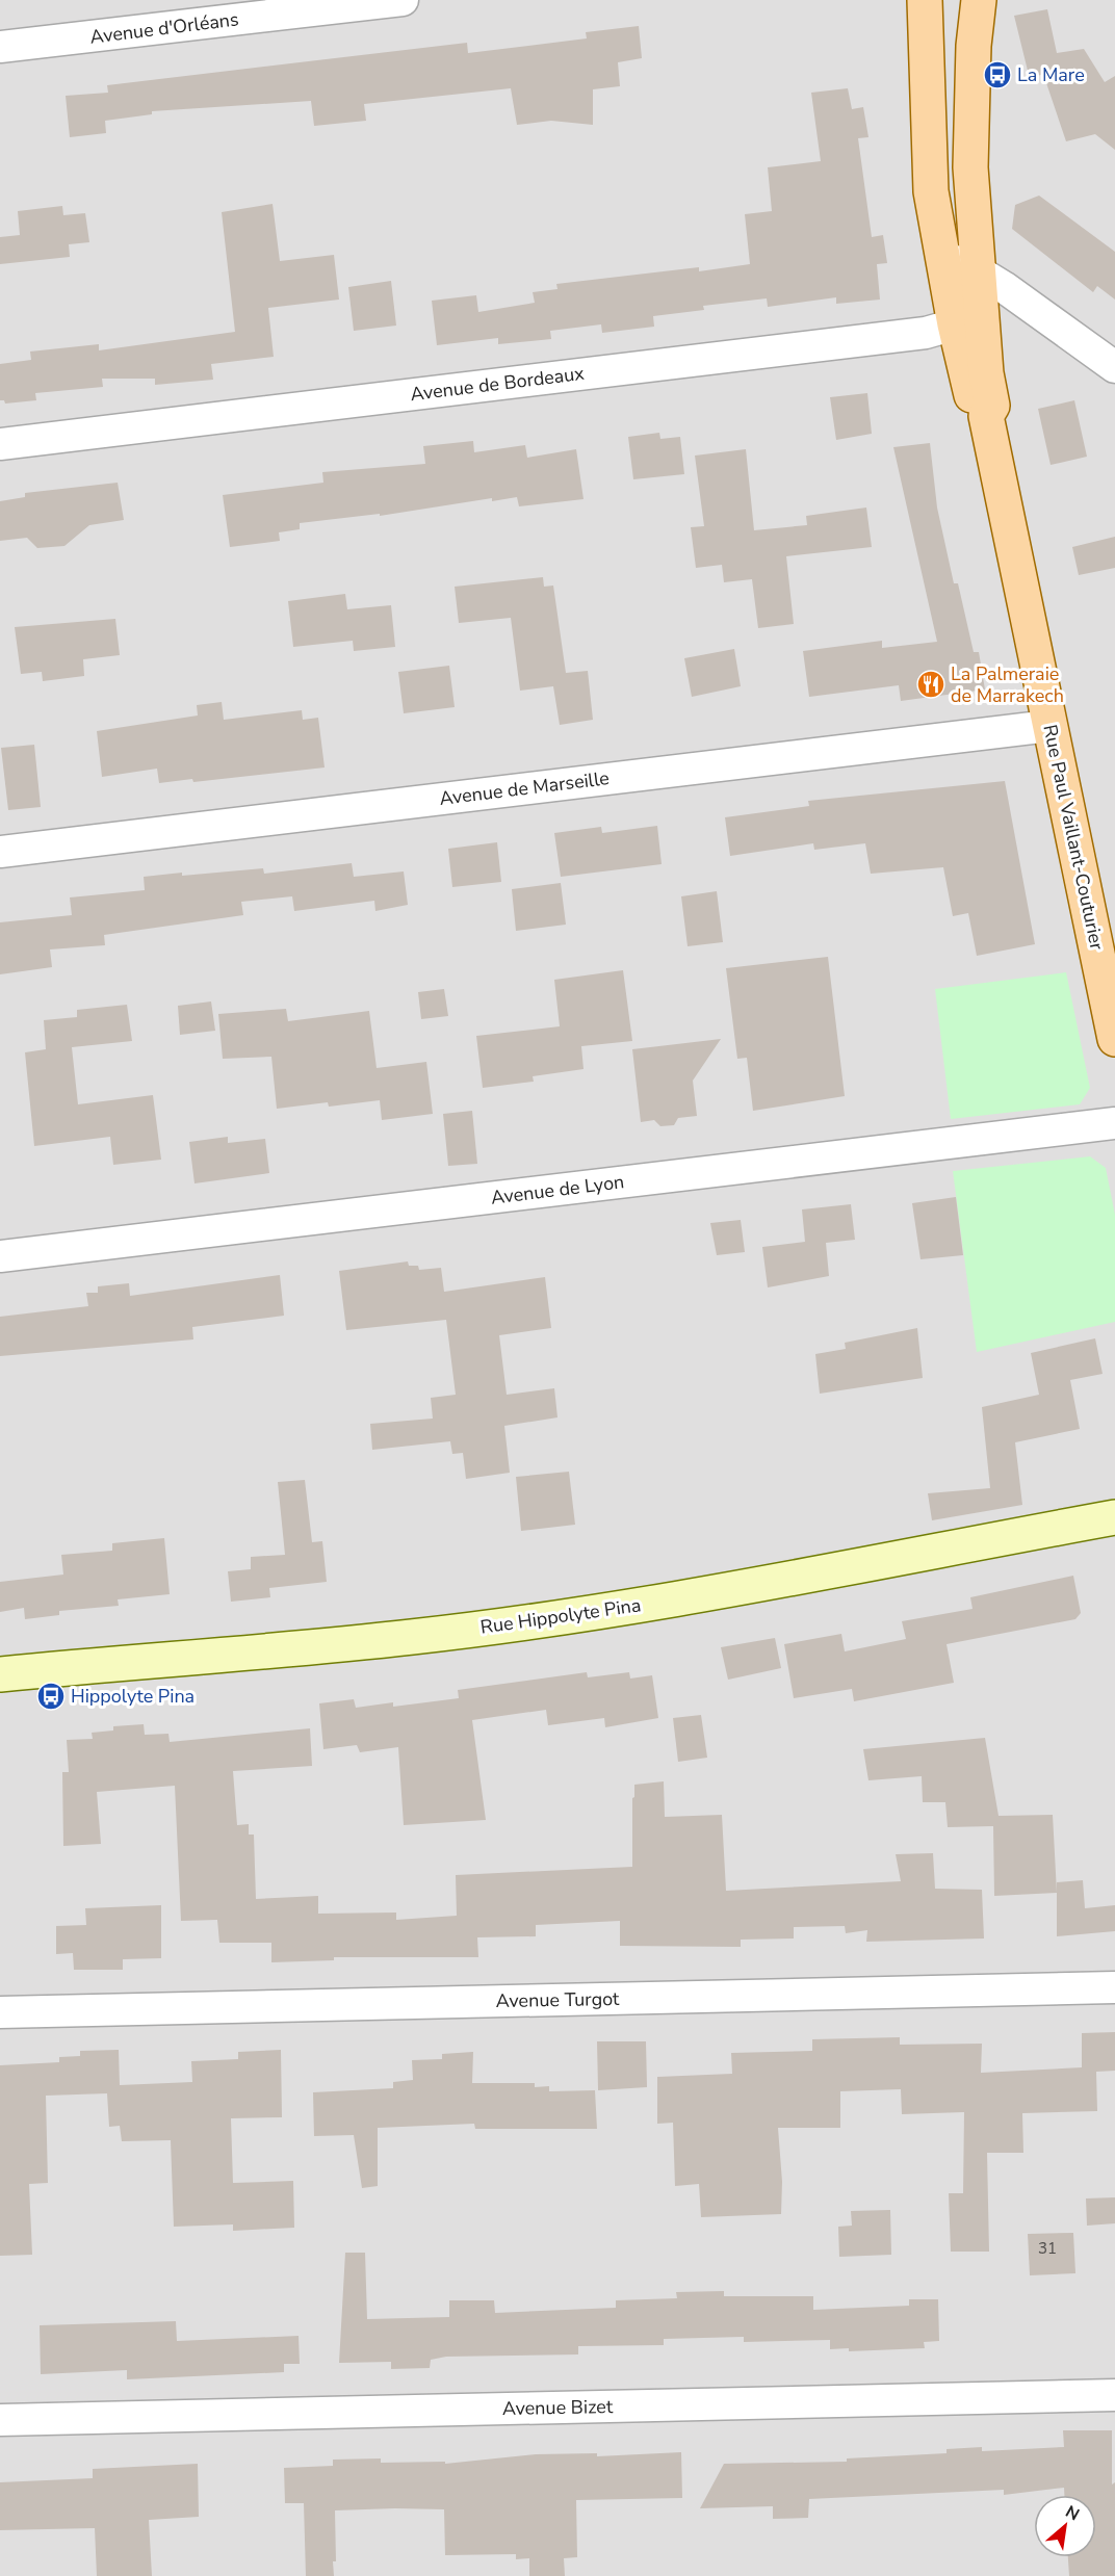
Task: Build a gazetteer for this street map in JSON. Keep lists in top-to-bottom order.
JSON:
{
  "streets": {
    "main road": ["Rue Paul Vaillant-Couturier", "Rue Hippolyte Pina"],
    "street": [
      "Avenue d'Orléans",
      "Avenue de Bordeaux",
      "Avenue de Marseille",
      "Avenue de Lyon",
      "Avenue Turgot",
      "Avenue Bizet"
    ]
  },
  "crossings": [
    ["Avenue de Bordeaux", "Rue Paul Vaillant-Couturier"],
    ["Avenue de Marseille", "Rue Paul Vaillant-Couturier"]
  ],
  "places": {
    "bus stop": ["La Mare", "Hippolyte Pina"],
    "restaurant": ["La Palmeraie de Marrakech"]
  },
  "house_numbers": ["31"],
  "north": "top right"
}
